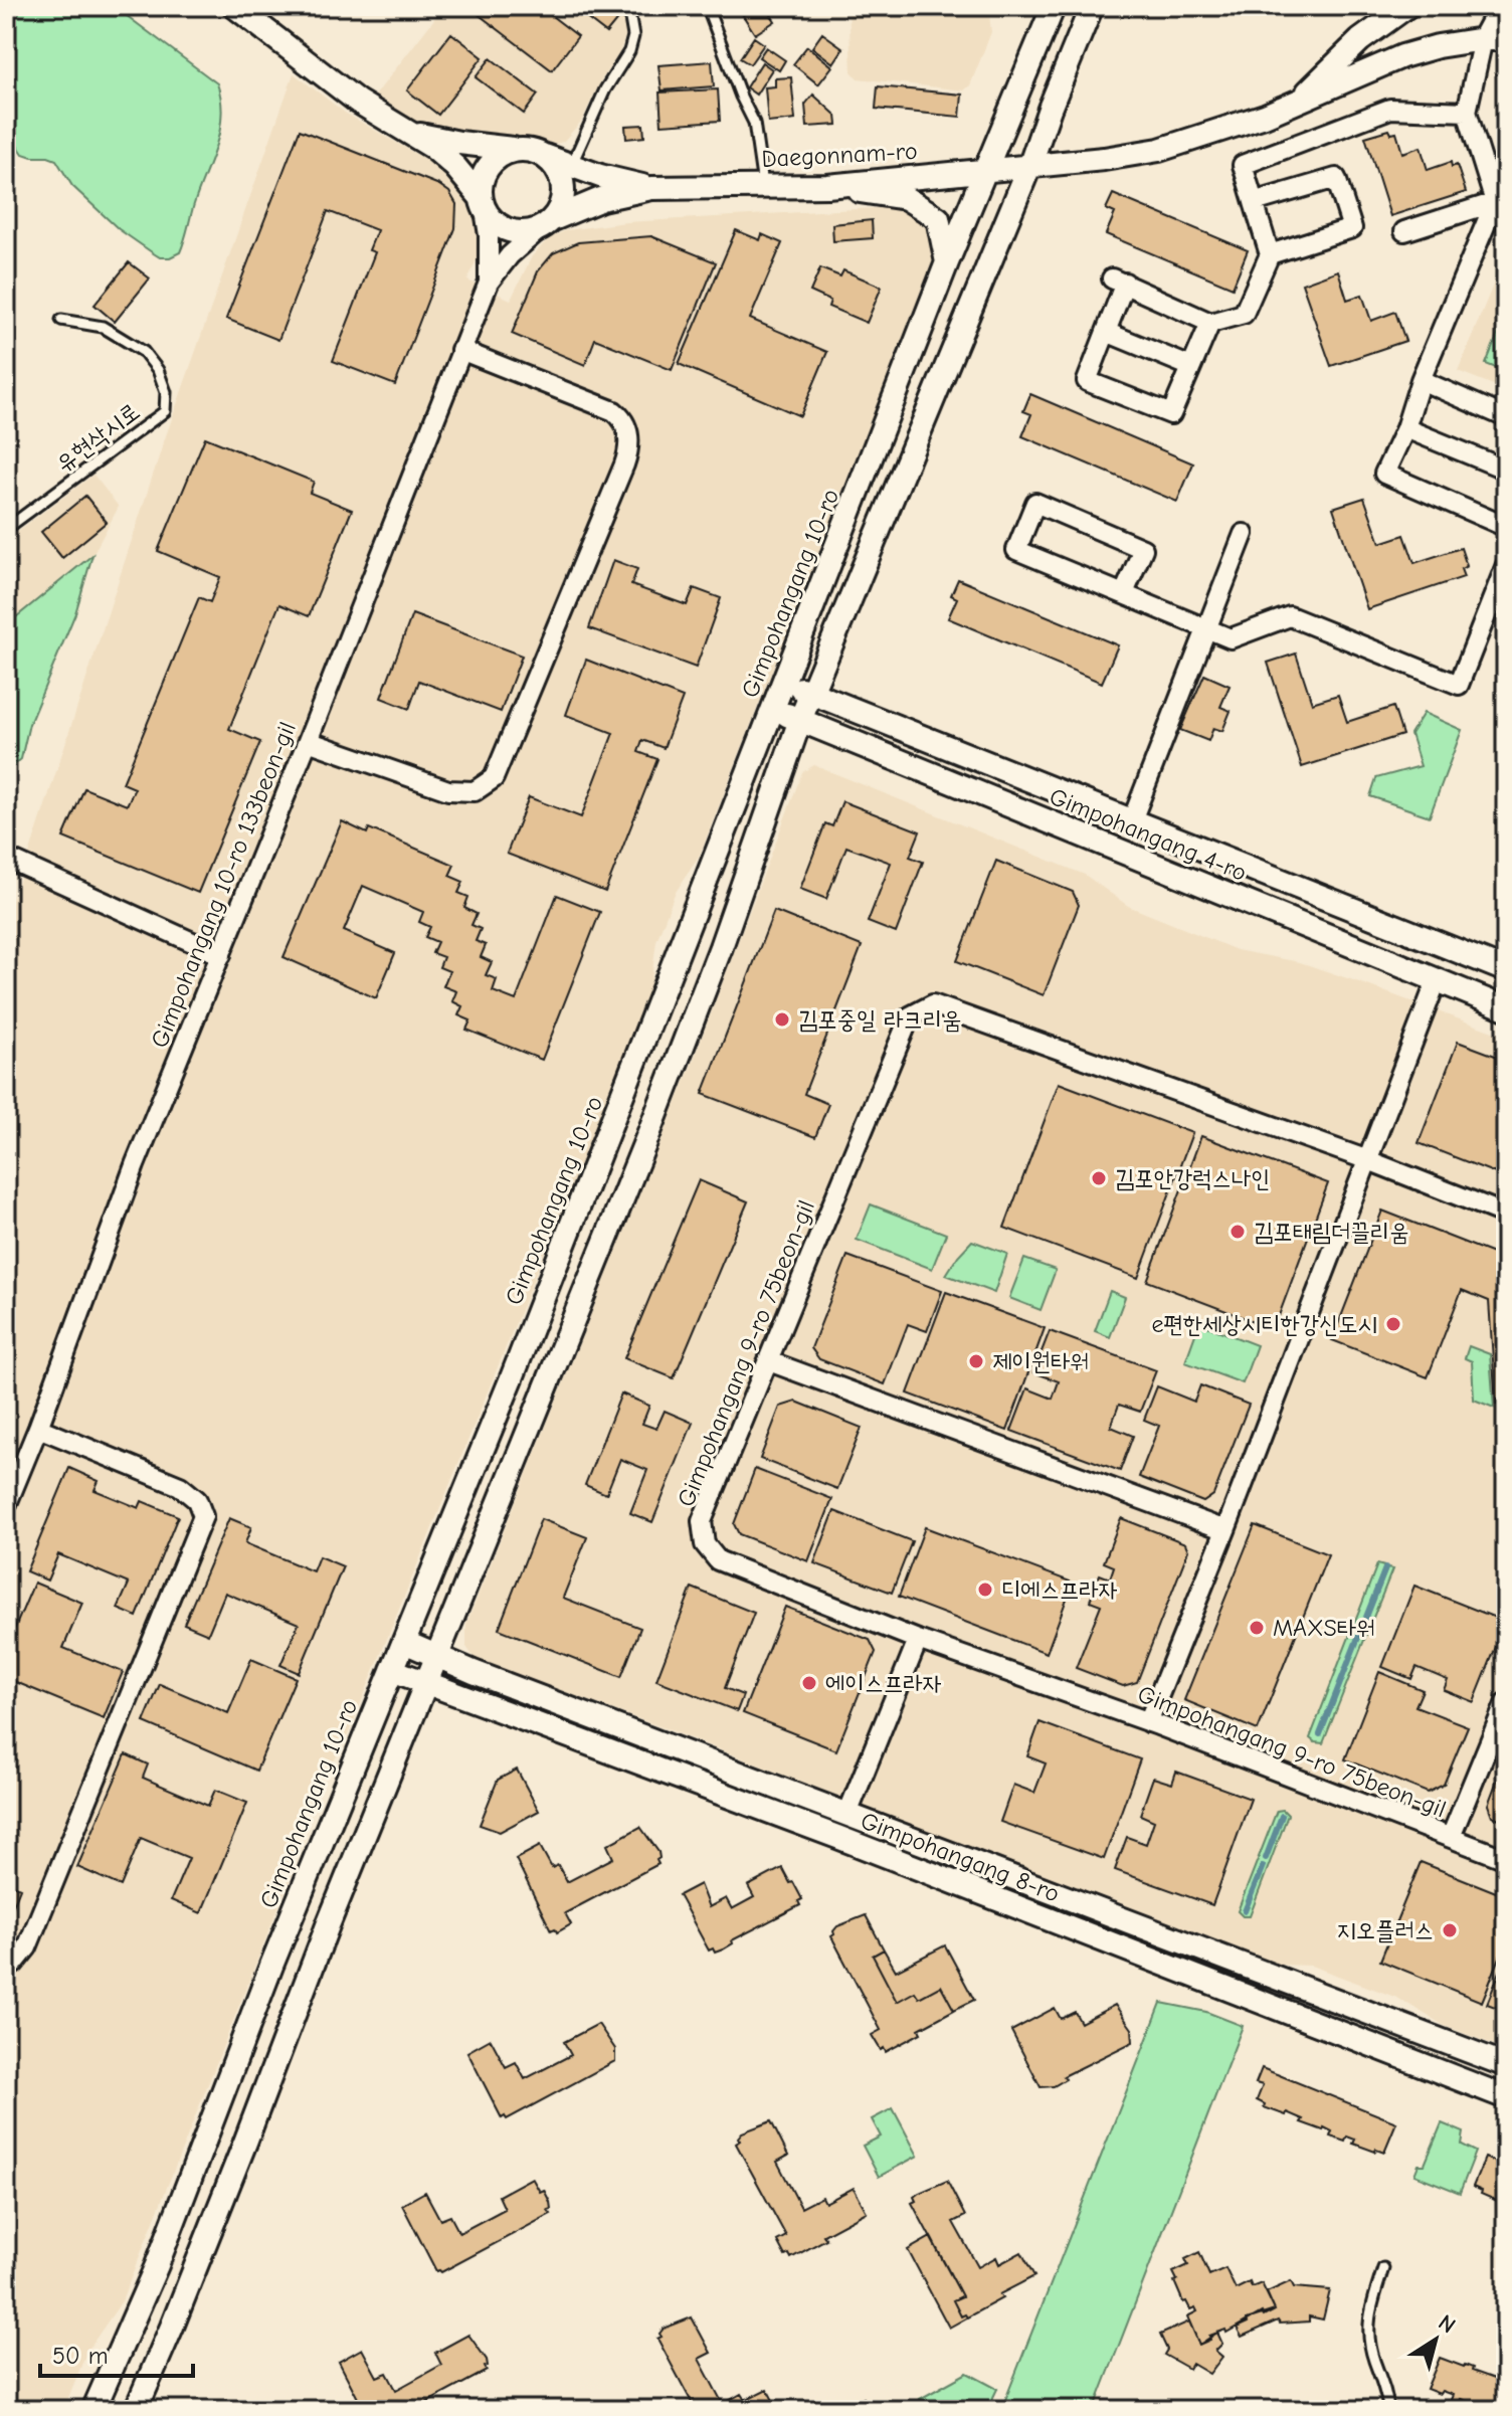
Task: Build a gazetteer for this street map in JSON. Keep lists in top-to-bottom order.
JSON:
{
  "streets": {
    "street": [
      "Daegonnam-ro",
      "Gimpohangang 10-ro",
      "Gimpohangang 4-ro",
      "Gimpohangang 10-ro 133beon-gil",
      "Gimpohangang 9-ro 75beon-gil",
      "Gimpohangang 8-ro"
    ],
    "lane": ["유현삭시로"]
  },
  "crossings": [
    ["Daegonnam-ro", "Gimpohangang 10-ro"],
    ["Gimpohangang 10-ro", "Gimpohangang 4-ro"],
    ["Gimpohangang 10-ro", "Gimpohangang 8-ro"]
  ],
  "places": [
    "김포중일 라크리움",
    "김포안강럭스나인",
    "김포태림더끌리움",
    "e편한세상시티한강신도시",
    "제이원타워",
    "디에스프라자",
    "MAXS타워",
    "에이스프라자",
    "지오플러스"
  ],
  "scale_bar": "50 m",
  "north": "top right"
}
